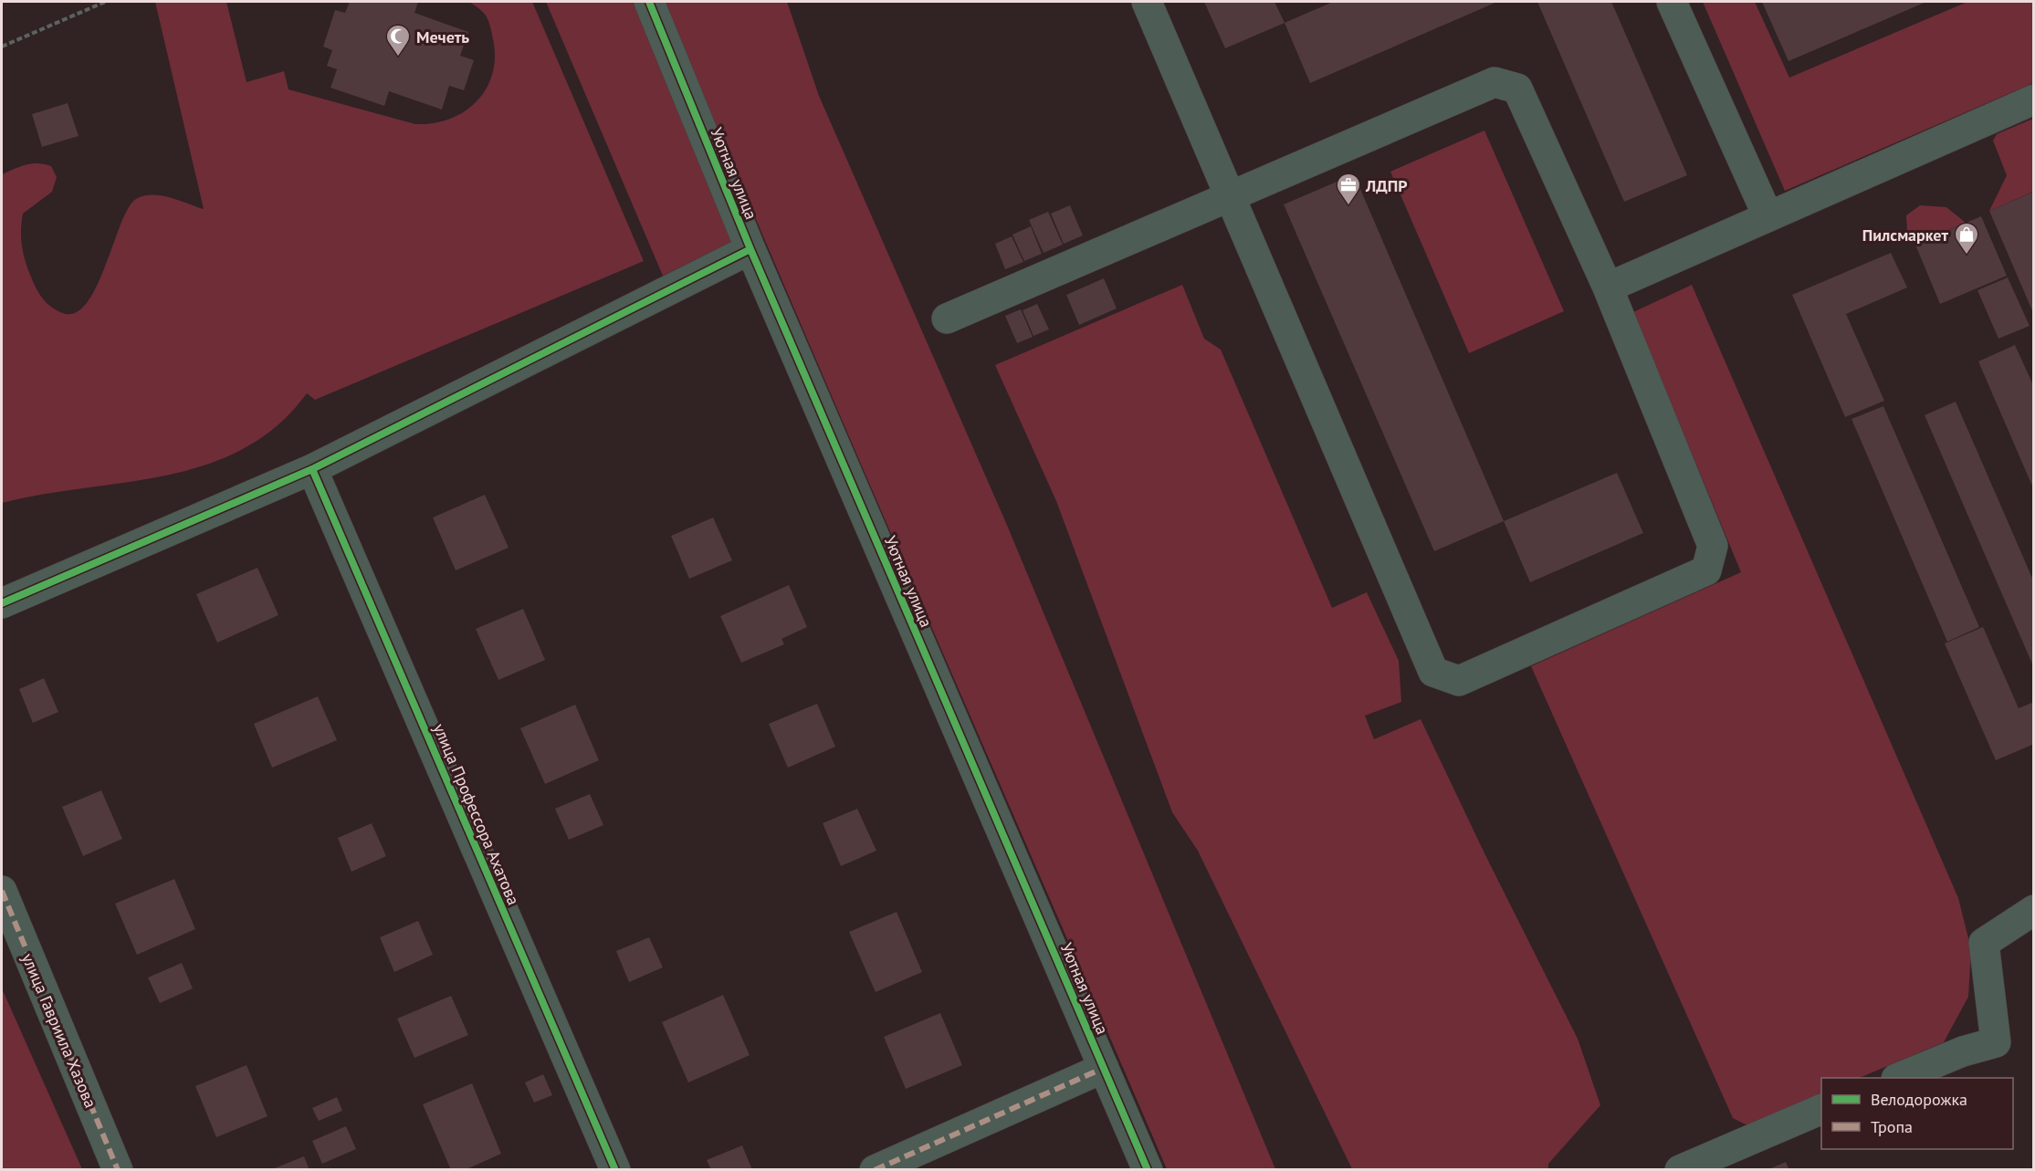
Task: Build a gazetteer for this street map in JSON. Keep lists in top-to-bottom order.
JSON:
{
  "streets": {
    "street": ["Уютная улица", "улица Профессора Ахатова", "улица Гавриила Хазова"]
  },
  "places": {
    "mosque": ["Мечеть"],
    "office": ["ЛДПР"],
    "shop": ["Пилсмаркет"]
  },
  "legend": ["Велодорожка", "Тропа"]
}
